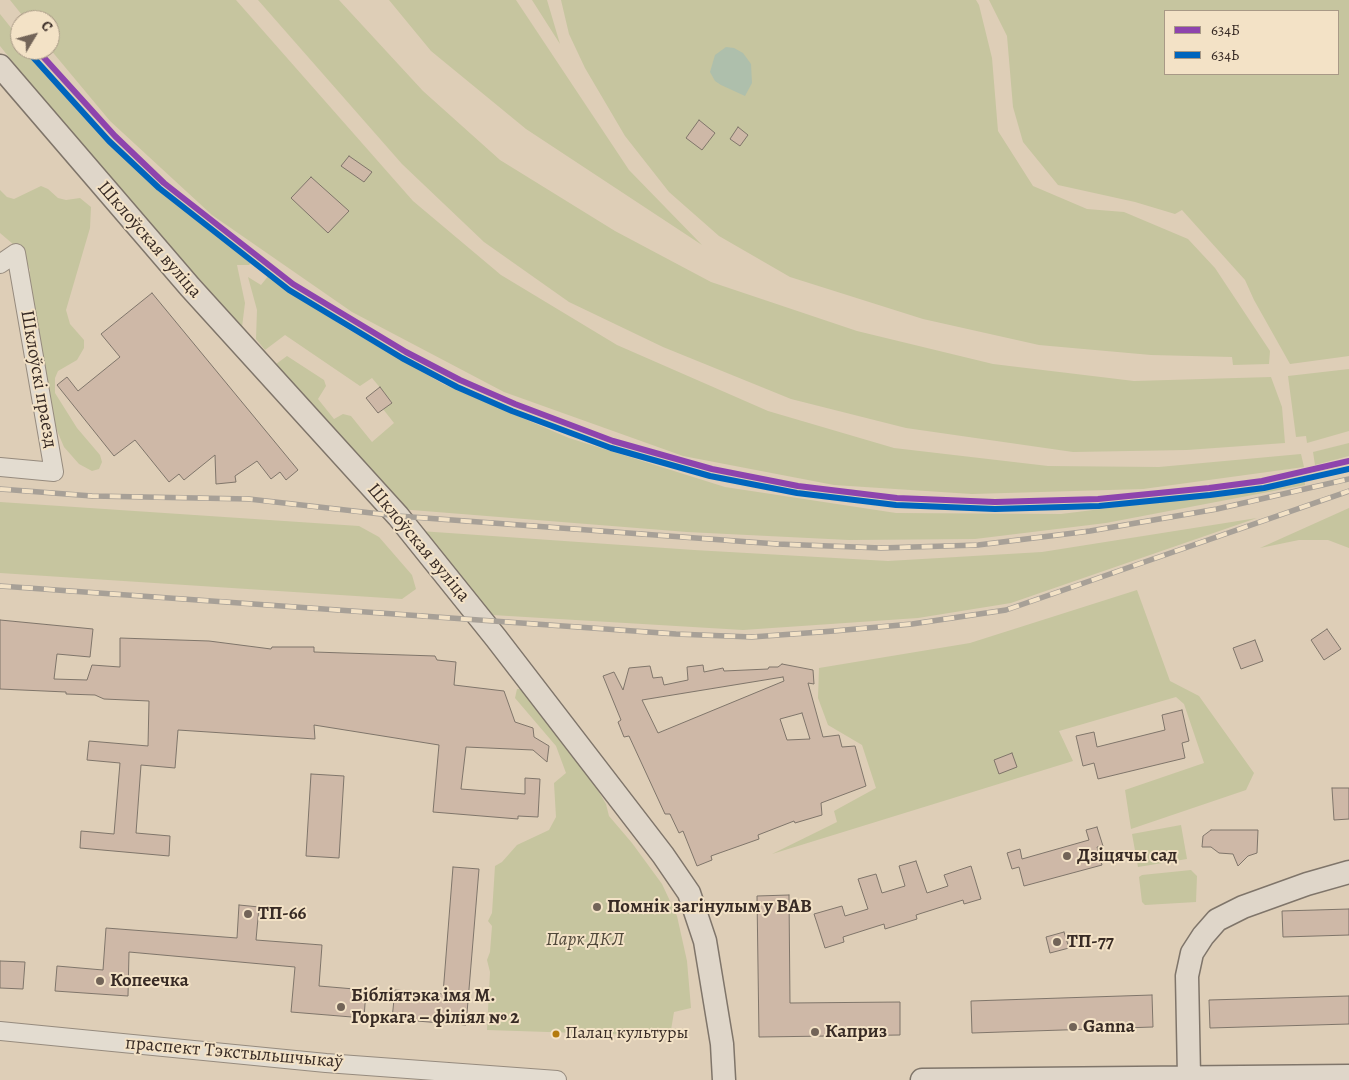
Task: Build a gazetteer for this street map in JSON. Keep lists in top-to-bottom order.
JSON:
{
  "streets": {
    "main road": ["Шклоўская вуліца"],
    "street": ["Шклоўскі праезд", "праспект Тэкстыльшчыкаў"]
  },
  "parks": ["Парк ДКЛ"],
  "places": [
    "Дзіцячы сад",
    "Помнік загінулым у ВАВ",
    "ТП-66",
    "ТП-77",
    "Копеечка",
    "Бібліятэка імя М. Горкага – філіял № 2",
    "Ganna",
    "Каприз",
    "Палац культуры"
  ],
  "lines": ["transit line 634Б", "transit line 634Ь"],
  "legend": ["634Б", "634Ь"],
  "north": "top right"
}
